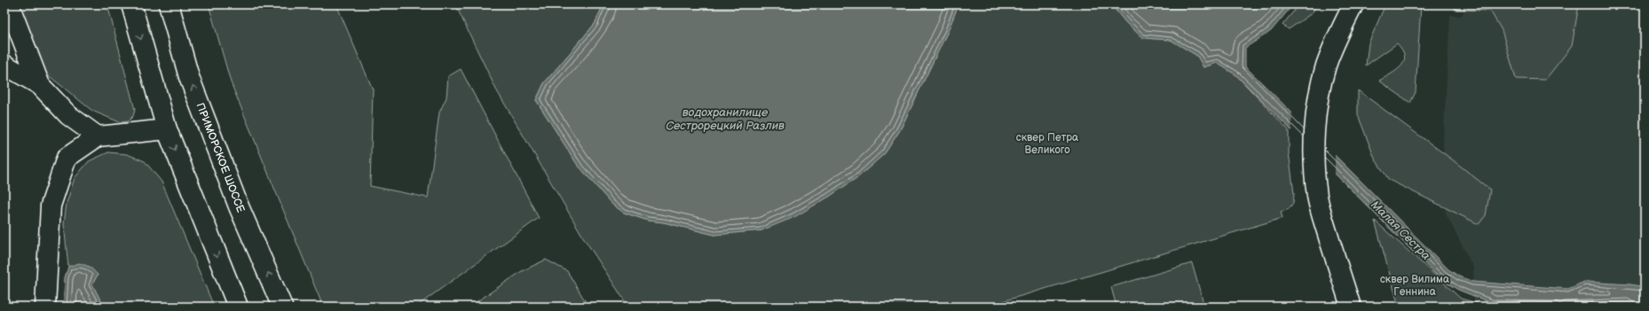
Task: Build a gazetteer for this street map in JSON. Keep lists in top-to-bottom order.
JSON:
{
  "streets": {
    "main road": ["ПРИМОРСКОЕ ШОССЕ"]
  },
  "water": ["водохранилище Сестрорецкий Разлив", "Малая Сестра"],
  "parks": ["сквер Петра Великого", "сквер Вилима Геннина"]
}
